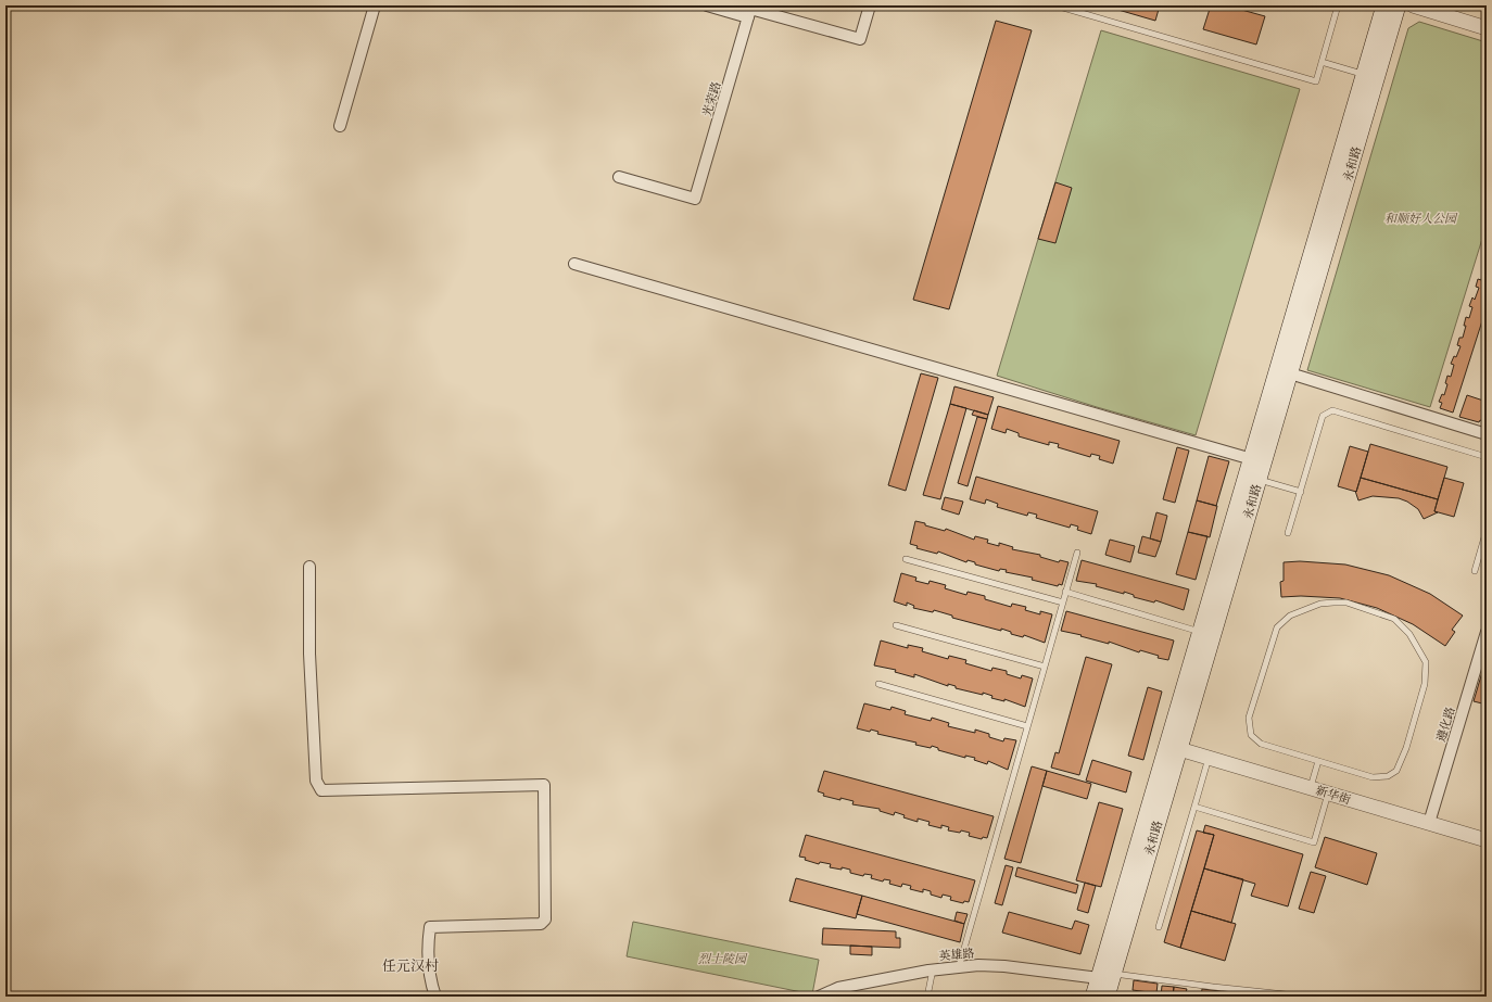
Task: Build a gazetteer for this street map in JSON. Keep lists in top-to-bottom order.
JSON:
{
  "streets": {
    "main road": ["永和路"],
    "street": [
      "光荣路",
      "遵化路",
      "新华街",
      "英雄路"
    ]
  },
  "crossings": [
    ["永和路", "新华街"],
    ["永和路", "英雄路"],
    ["遵化路", "新华街"]
  ],
  "districts": ["任元汉村"],
  "parks": ["和顺好人公园", "烈士陵园"]
}
